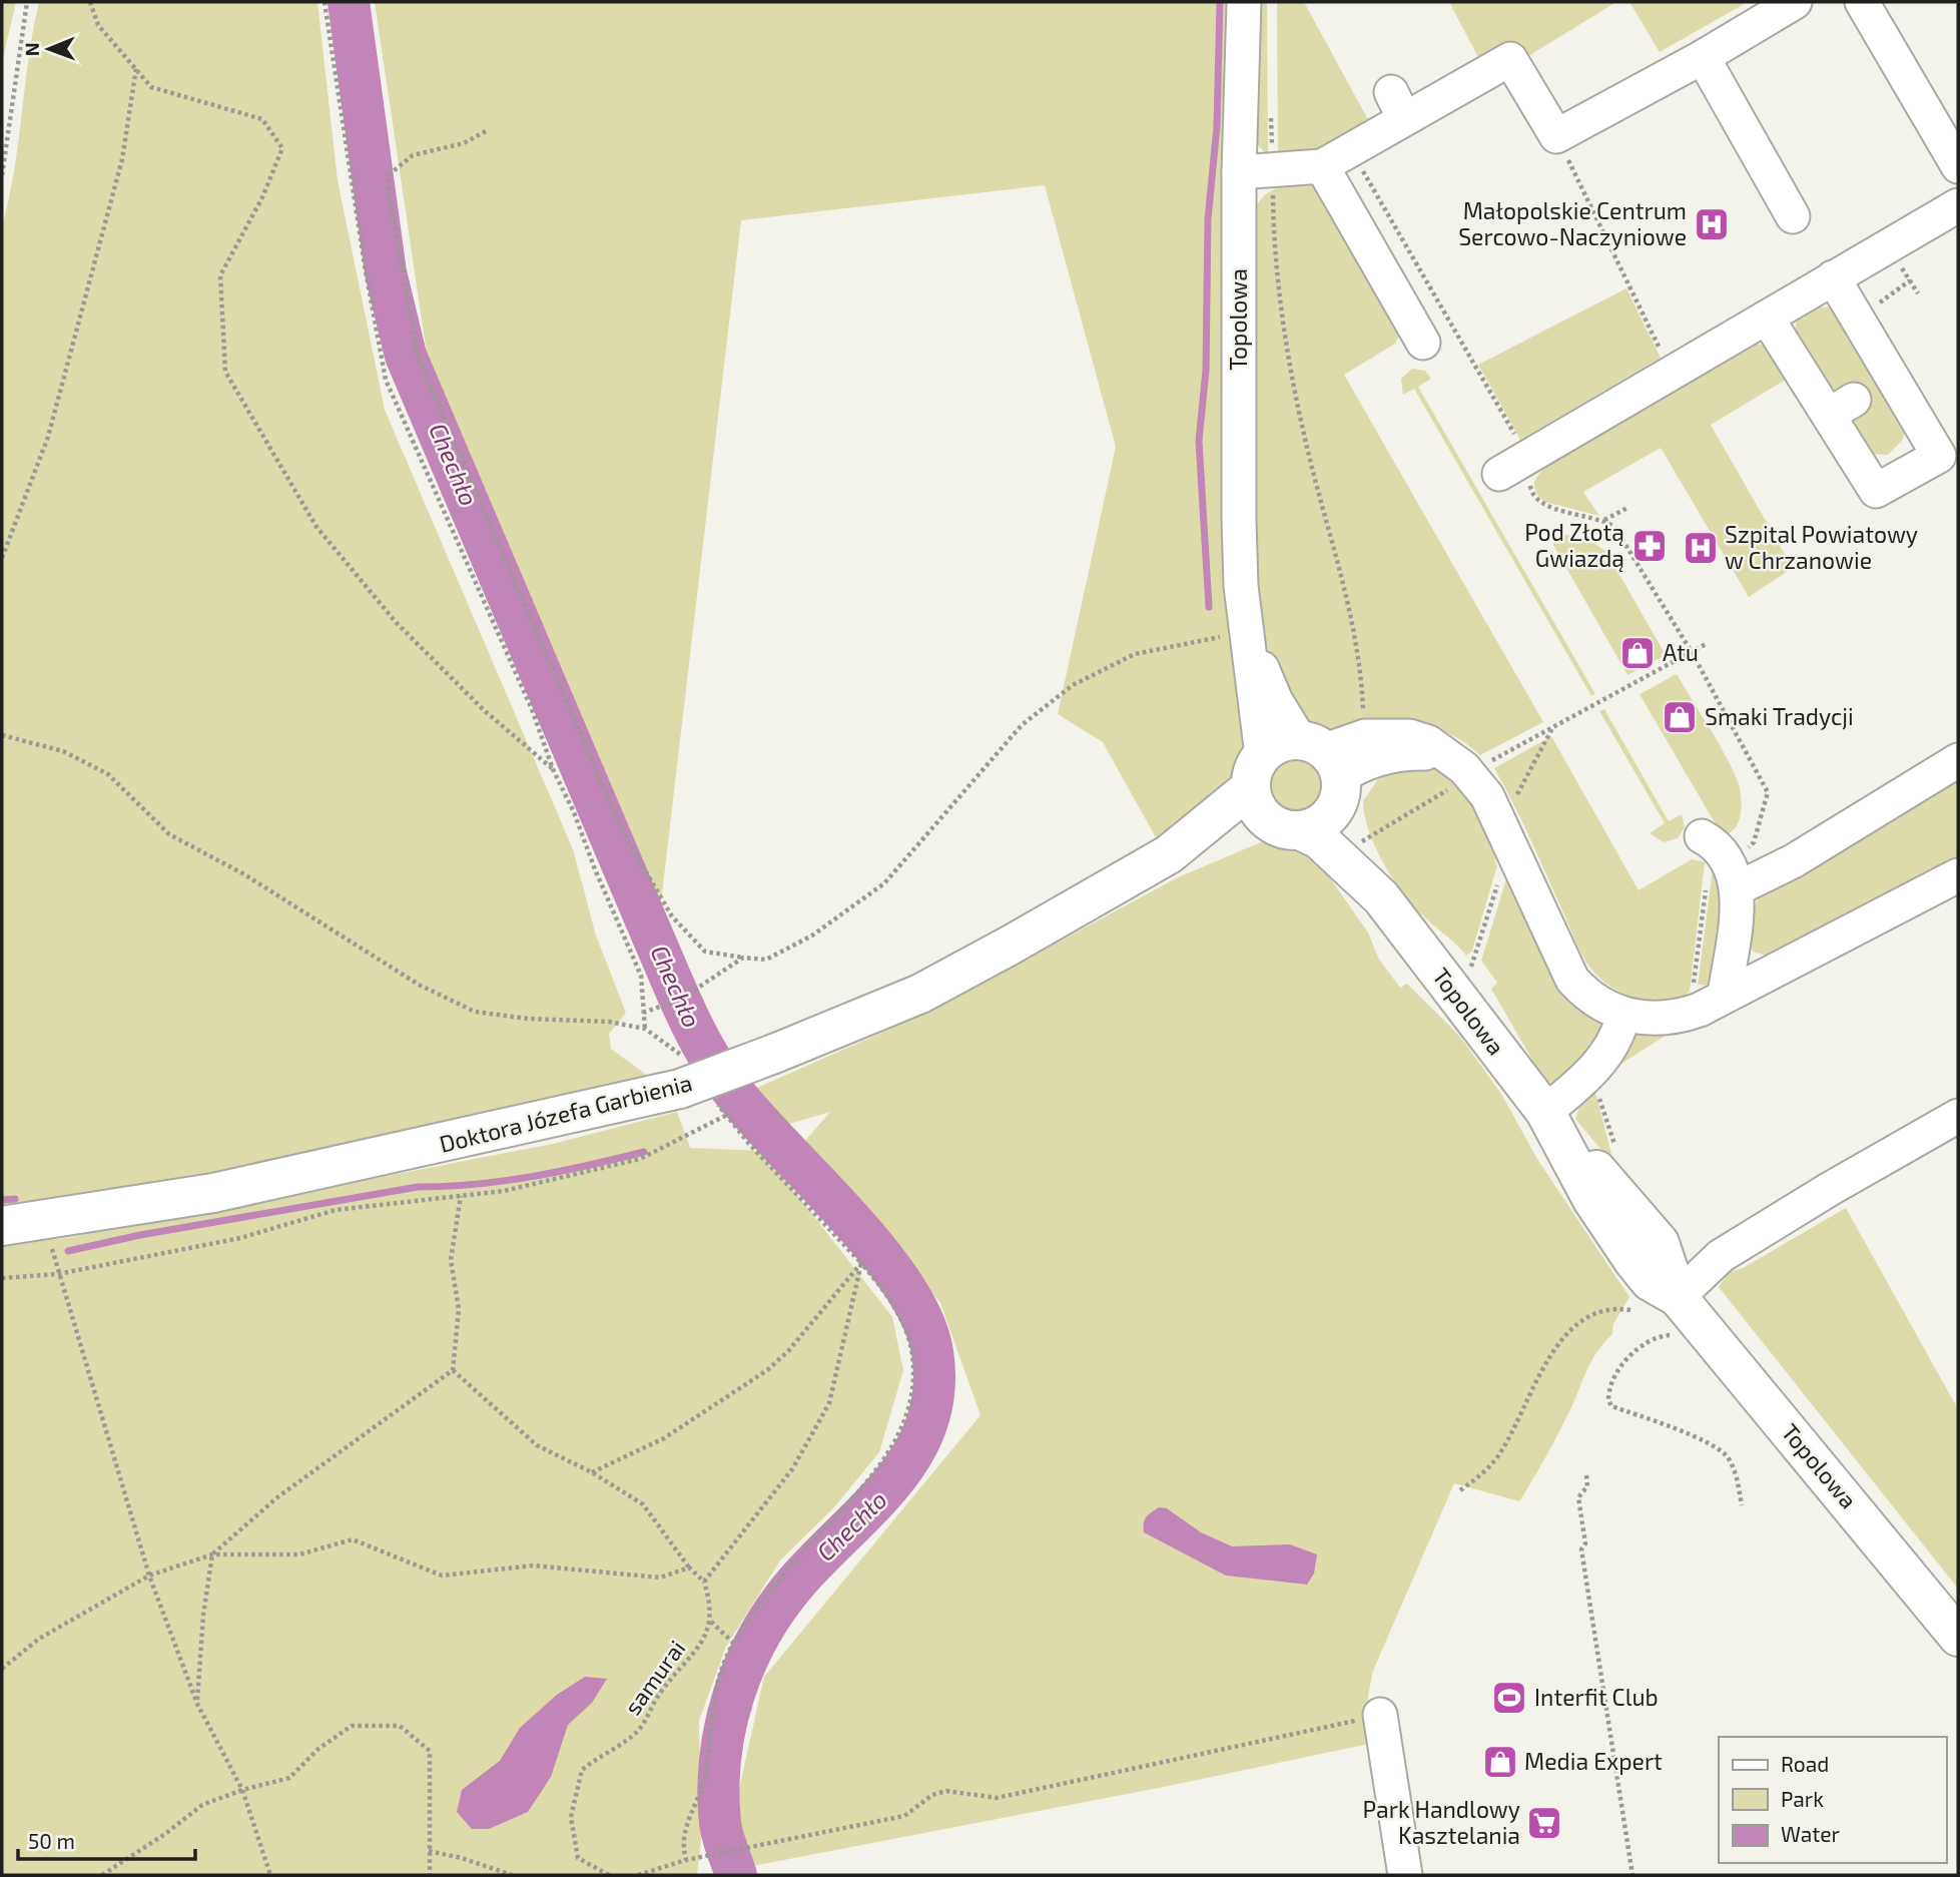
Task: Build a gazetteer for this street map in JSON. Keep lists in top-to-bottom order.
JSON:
{
  "streets": {
    "main road": ["Topolowa", "Doktora Józefa Garbienia"],
    "path": ["samurai"]
  },
  "crossings": [
    ["Topolowa", "Doktora Józefa Garbienia"]
  ],
  "water": ["Chechło"],
  "places": {
    "hospital": ["Małopolskie Centrum Sercowo-Naczyniowe", "Szpital Powiatowy w Chrzanowie"],
    "pharmacy": ["Pod Złotą Gwiazdą"],
    "shop": ["Atu", "Smaki Tradycji", "Media Expert"],
    "sports": ["Interfit Club"],
    "supermarket": ["Park Handlowy Kasztelania"]
  },
  "legend": ["Road", "Park", "Water"],
  "scale_bar": "50 m",
  "north": "left"
}
